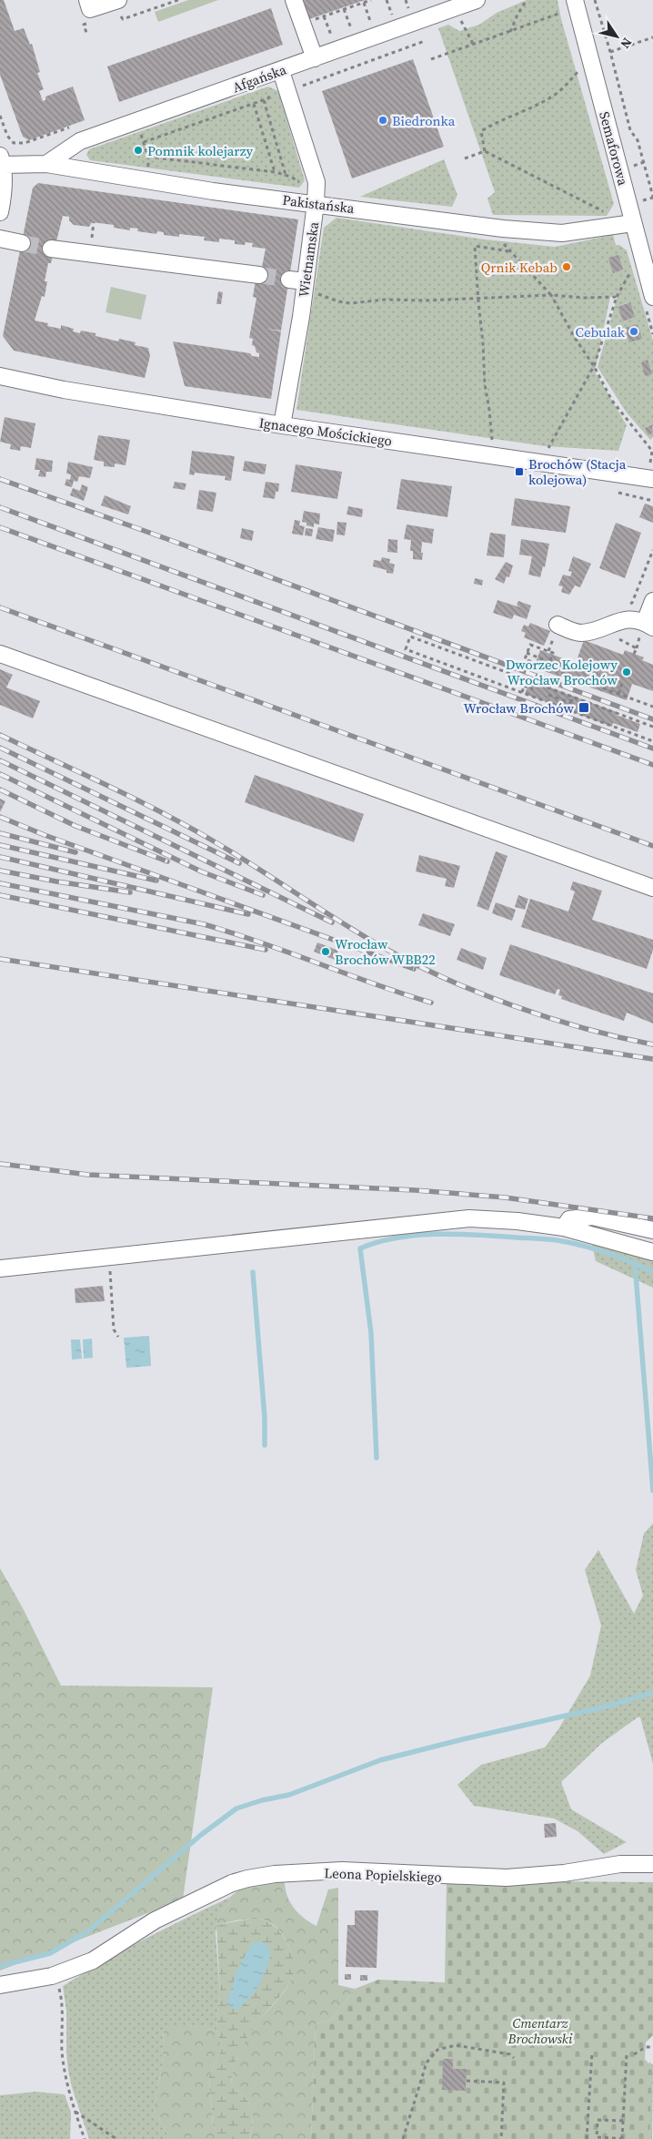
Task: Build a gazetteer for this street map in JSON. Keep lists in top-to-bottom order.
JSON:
{
  "streets": {
    "street": [
      "Afgańska",
      "Semaforowa",
      "Pakistańska",
      "Wietnamska",
      "Ignacego Mościckiego",
      "Leona Popielskiego"
    ]
  },
  "crossings": [
    ["Afgańska", "Pakistańska"],
    ["Afgańska", "Wietnamska"],
    ["Semaforowa", "Pakistańska"],
    ["Pakistańska", "Wietnamska"],
    ["Wietnamska", "Ignacego Mościckiego"]
  ],
  "parks": ["Cmentarz Brochowski"],
  "places": {
    "other": [
      "Biedronka",
      "Pomnik kolejarzy",
      "Qrnik Kebab",
      "Cebulak",
      "Dworzec Kolejowy Wrocław Brochów",
      "Wrocław Brochów WBB22"
    ],
    "transit": ["Brochów (Stacja kolejowa)", "Wrocław Brochów"]
  },
  "north": "bottom right"
}
